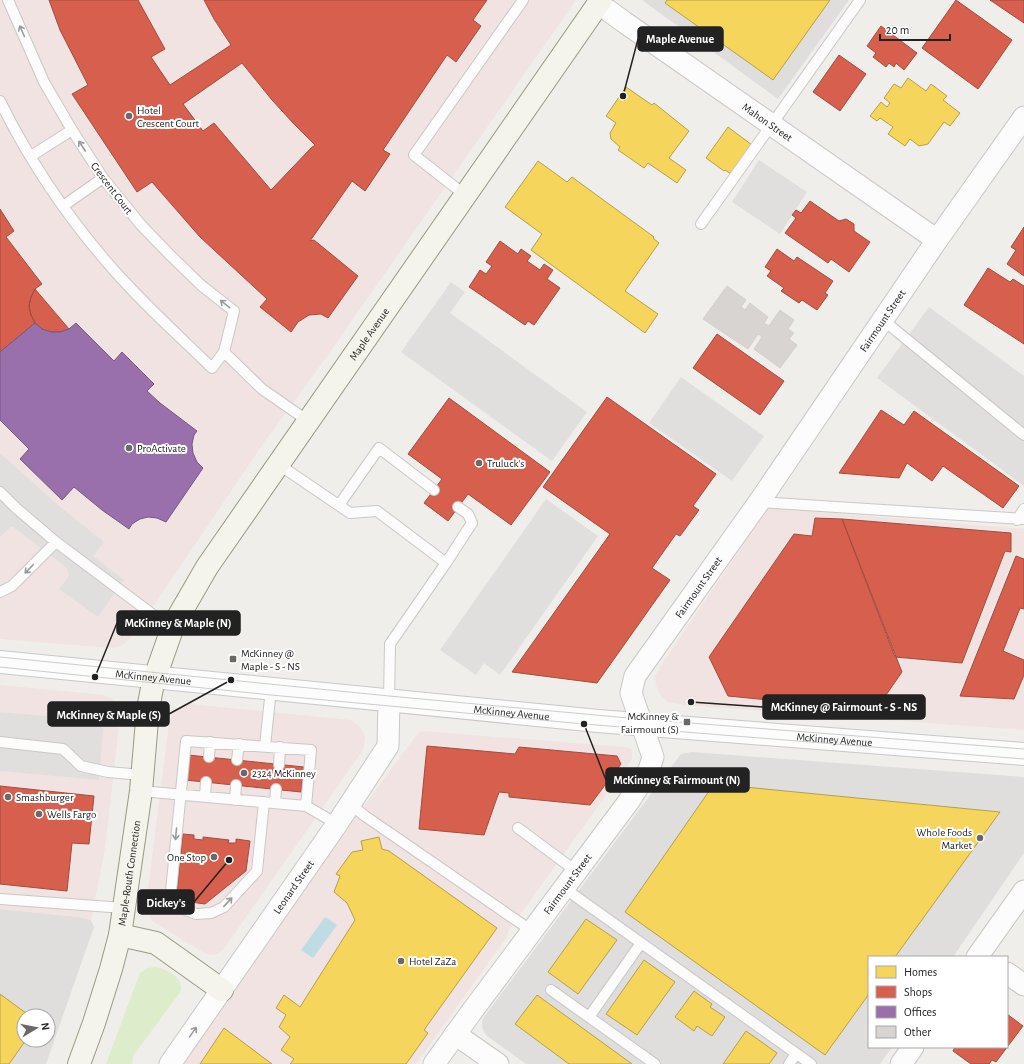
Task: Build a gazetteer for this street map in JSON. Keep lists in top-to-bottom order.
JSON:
{
  "streets": {
    "main road": ["Maple Avenue", "Maple-Routh Connection"],
    "street": [
      "Mahon Street",
      "Fairmount Street",
      "McKinney Avenue",
      "Leonard Street"
    ],
    "lane": ["Crescent Court"]
  },
  "crossings": [
    ["Mahon Street", "Fairmount Street"],
    ["Mahon Street", "Maple Avenue"],
    ["Fairmount Street", "McKinney Avenue"],
    ["Maple Avenue", "McKinney Avenue"],
    ["Maple Avenue", "Maple-Routh Connection"],
    ["McKinney Avenue", "Maple-Routh Connection"],
    ["McKinney Avenue", "Leonard Street"]
  ],
  "one_way": ["Crescent Court"],
  "places": {
    "other": [
      "Maple Avenue",
      "Hotel Crescent Court",
      "ProActivate",
      "Truluck's",
      "McKinney & Maple (N)",
      "McKinney & Maple (S)",
      "McKinney @ Fairmount - S - NS",
      "McKinney & Fairmount (N)",
      "2324 McKinney",
      "Smashburger",
      "Wells Fargo",
      "Whole Foods Market",
      "One Stop",
      "Dickey's",
      "Hotel ZaZa"
    ],
    "transit": ["McKinney @ Maple - S - NS", "McKinney & Fairmount (S)"]
  },
  "legend": [
    "Homes",
    "Shops",
    "Offices",
    "Other"
  ],
  "scale_bar": "20 m",
  "north": "right"
}
